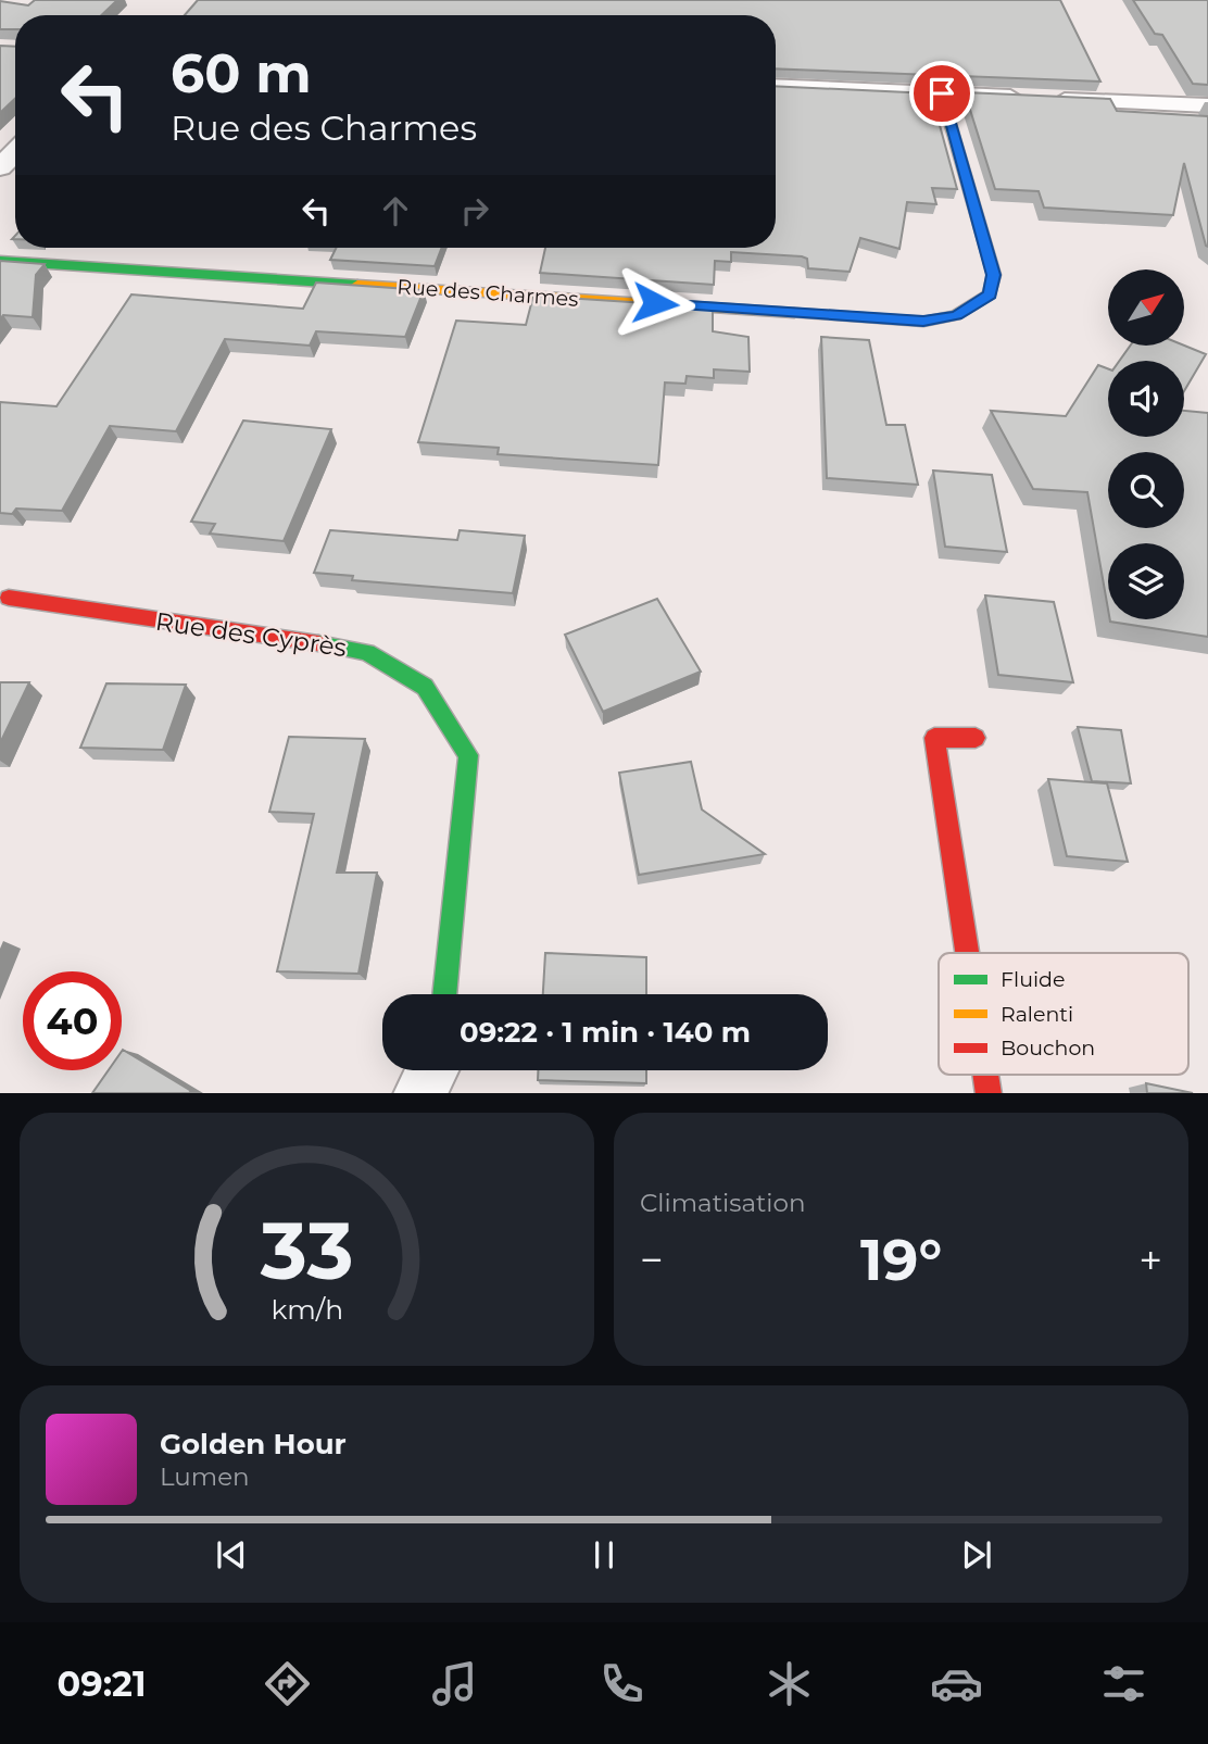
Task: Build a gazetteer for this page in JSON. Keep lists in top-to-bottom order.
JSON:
{
  "streets": {
    "street": ["Rue des Charmes", "Rue des Cyprès"]
  },
  "legend": ["Fluide", "Ralenti", "Bouchon"],
  "north": "top right",
  "page": {
    "turn": ["60 m", "Rue des Charmes"],
    "limit": "40",
    "trip": "09:22 · 1 min · 140 m",
    "tile": "Climatisation",
    "heat": ["−", "19°", "+"],
    "song": ["Golden Hour", "Lumen"],
    "tabs": "09:21",
    "gauge": ["33", "km/h"]
  }
}
